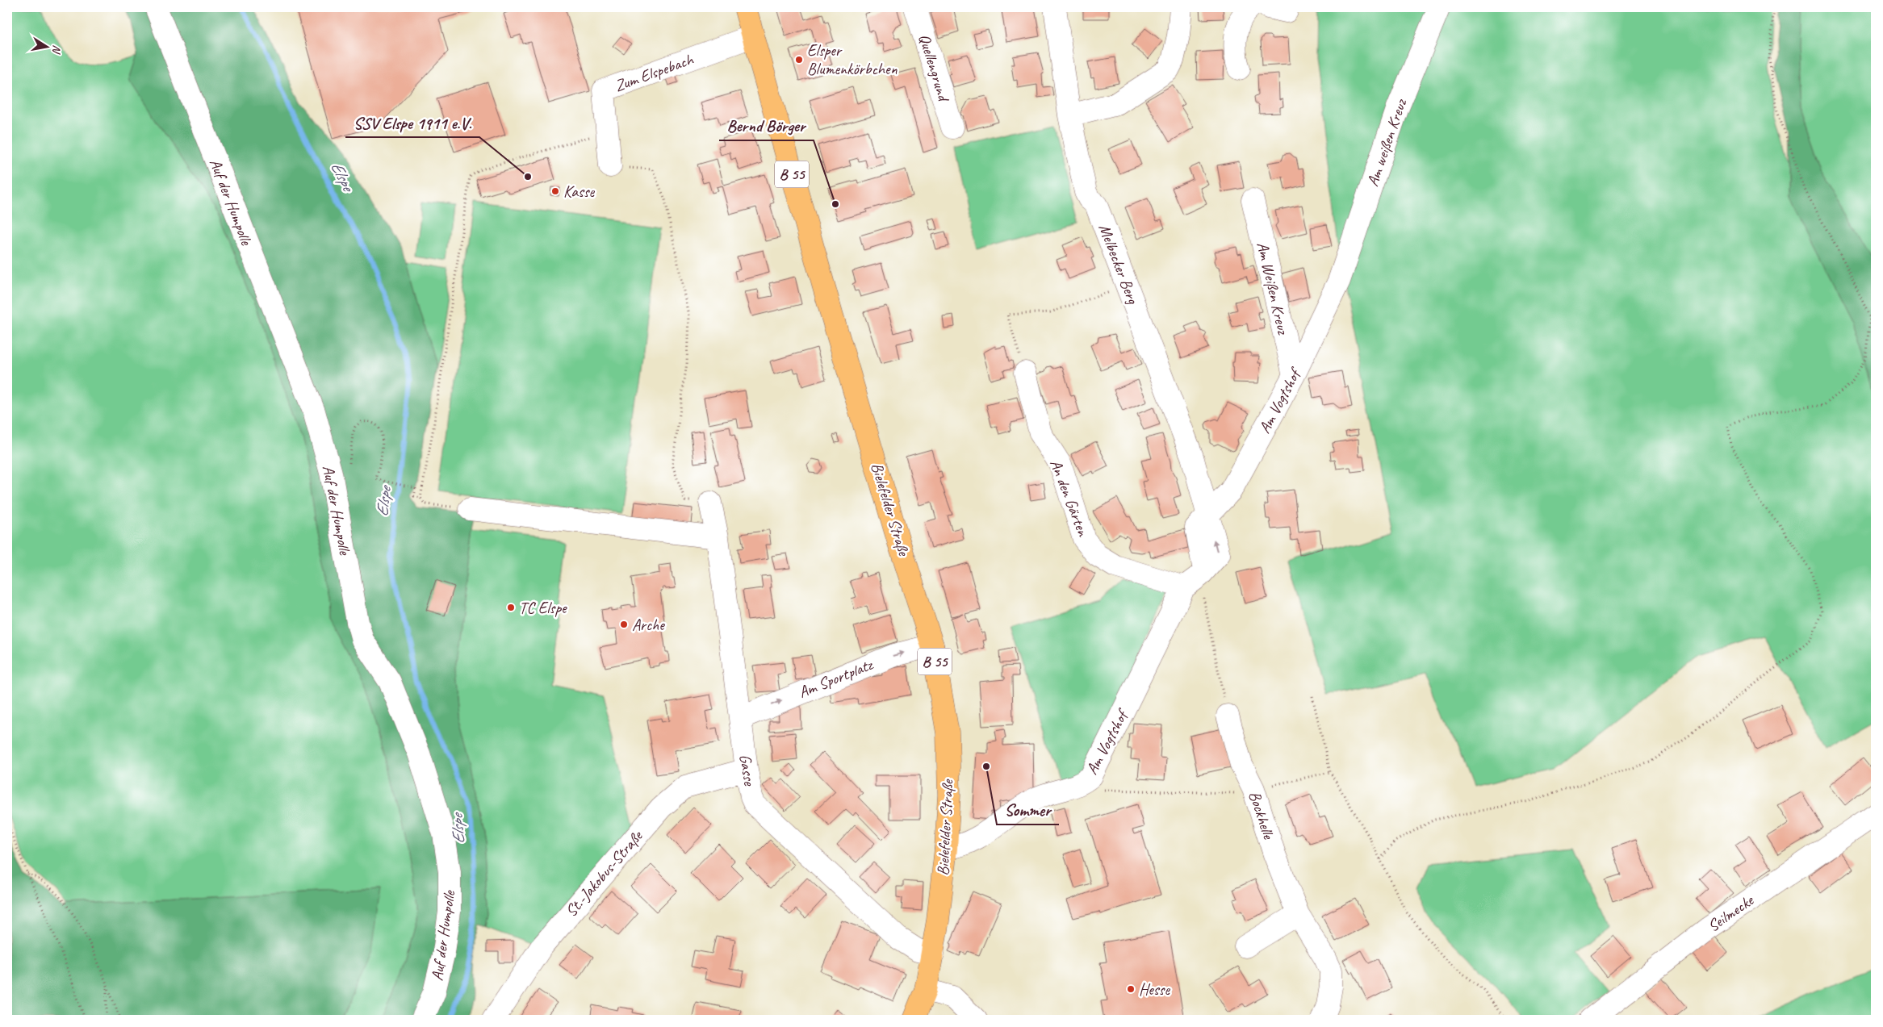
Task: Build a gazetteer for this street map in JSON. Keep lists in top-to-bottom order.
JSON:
{
  "streets": {
    "main road": ["B 55", "Bielefelder Straße"],
    "street": [
      "Quellengrund",
      "Zum Elspebach",
      "Am weißen Kreuz",
      "Auf der Humpolle",
      "Melbecker Berg",
      "Am Weißen Kreuz",
      "Am Vogtshof",
      "An den Gärten",
      "Am Sportplatz",
      "Gasse",
      "Bockhelle",
      "St.-Jakobus-Straße",
      "Seilmecke"
    ]
  },
  "crossings": [
    ["Zum Elspebach", "Bielefelder Straße"],
    ["Am weißen Kreuz", "Am Vogtshof"],
    ["Melbecker Berg", "Am Vogtshof"],
    ["Am Weißen Kreuz", "Am Vogtshof"],
    ["Am Vogtshof", "An den Gärten"],
    ["Am Vogtshof", "Bielefelder Straße"],
    ["Bielefelder Straße", "Am Sportplatz"],
    ["Bielefelder Straße", "Gasse"],
    ["Am Sportplatz", "Gasse"],
    ["Gasse", "St.-Jakobus-Straße"]
  ],
  "one_way": ["Am Sportplatz"],
  "water": ["Elspe"],
  "places": [
    "Elsper Blumenkörbchen",
    "SSV Elspe 1911 e.V.",
    "Kasse",
    "Bernd Börger",
    "TC Elspe",
    "Arche",
    "Sommer",
    "Hesse"
  ],
  "north": "right"
}
